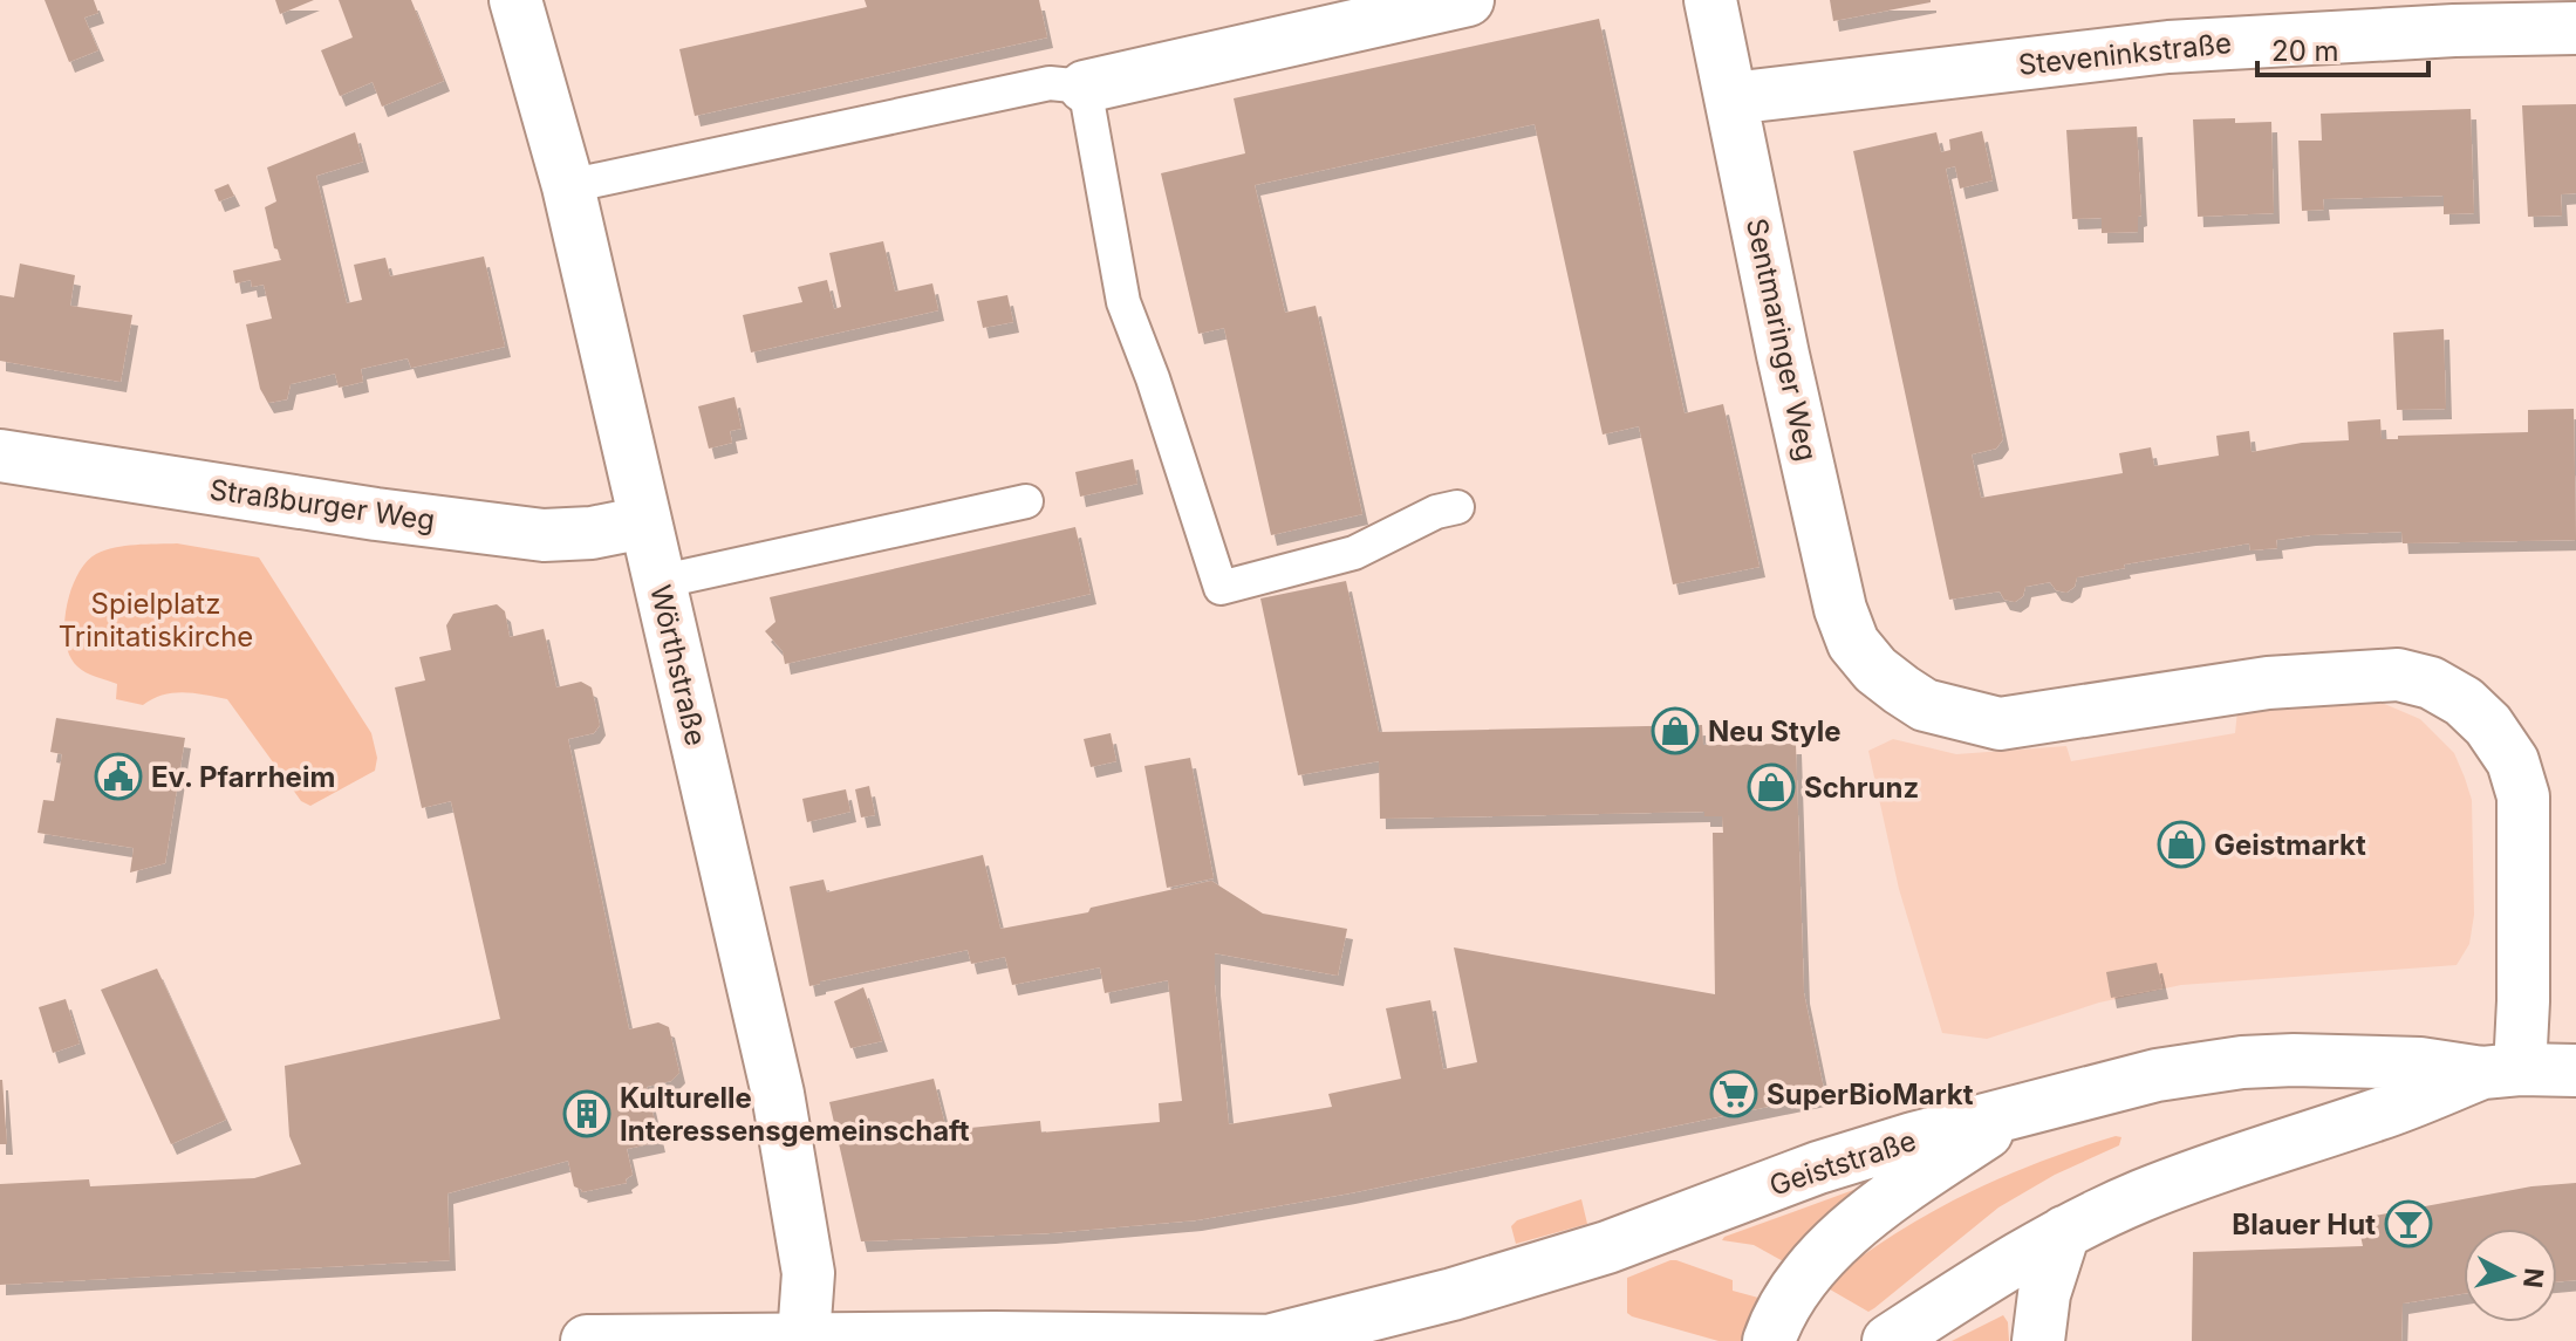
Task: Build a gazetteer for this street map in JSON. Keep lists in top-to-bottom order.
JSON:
{
  "streets": {
    "street": [
      "Steveninkstraße",
      "Sentmaringer Weg",
      "Straßburger Weg",
      "Wörthstraße",
      "Geiststraße"
    ]
  },
  "crossings": [
    ["Steveninkstraße", "Sentmaringer Weg"],
    ["Sentmaringer Weg", "Geiststraße"],
    ["Straßburger Weg", "Wörthstraße"],
    ["Wörthstraße", "Geiststraße"]
  ],
  "parks": ["Spielplatz Trinitatiskirche"],
  "places": {
    "shop": ["Neu Style", "Schrunz", "Geistmarkt"],
    "public building": ["Ev. Pfarrheim"],
    "supermarket": ["SuperBioMarkt"],
    "building": ["Kulturelle Interessensgemeinschaft"],
    "bar": ["Blauer Hut"]
  },
  "scale_bar": "20 m",
  "north": "right"
}
